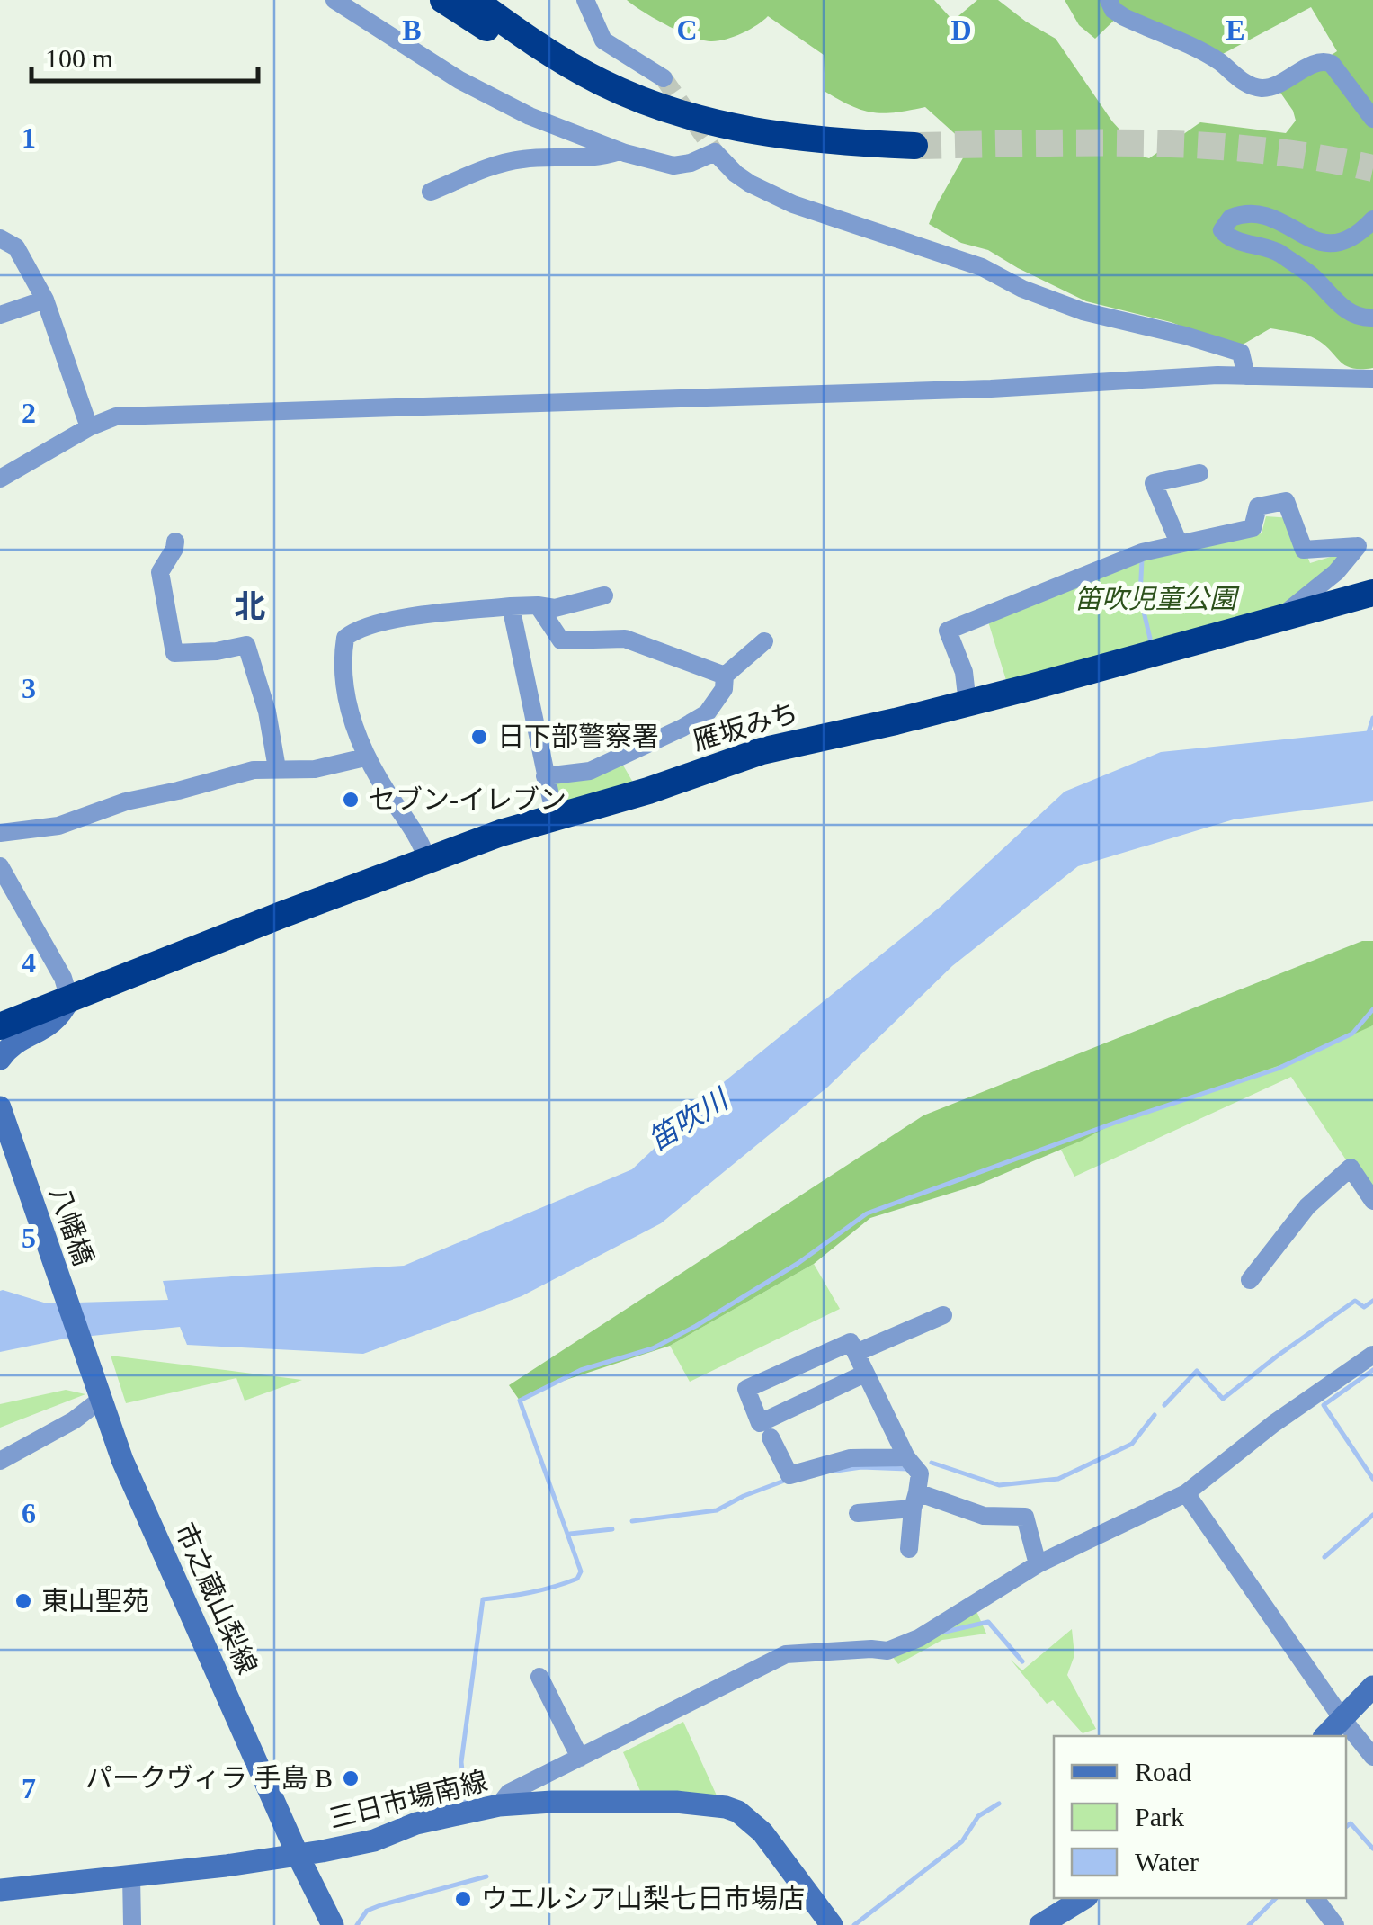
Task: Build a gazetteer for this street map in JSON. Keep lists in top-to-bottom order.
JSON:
{
  "streets": {
    "highway": ["雁坂みち"],
    "main road": ["八幡橋", "市之蔵山梨線", "三日市場南線"]
  },
  "crossings": [
    ["八幡橋", "市之蔵山梨線"],
    ["市之蔵山梨線", "三日市場南線"]
  ],
  "districts": ["北"],
  "water": ["笛吹川"],
  "parks": ["笛吹児童公園"],
  "places": [
    "日下部警察署",
    "セブン-イレブン",
    "東山聖苑",
    "パークヴィラ 手島 B",
    "ウエルシア山梨七日市場店"
  ],
  "legend": ["Road", "Park", "Water"],
  "scale_bar": "100 m",
  "grid": {
    "columns": [
      "B",
      "C",
      "D",
      "E"
    ],
    "rows": [
      "1",
      "2",
      "3",
      "4",
      "5",
      "6",
      "7"
    ]
  }
}
